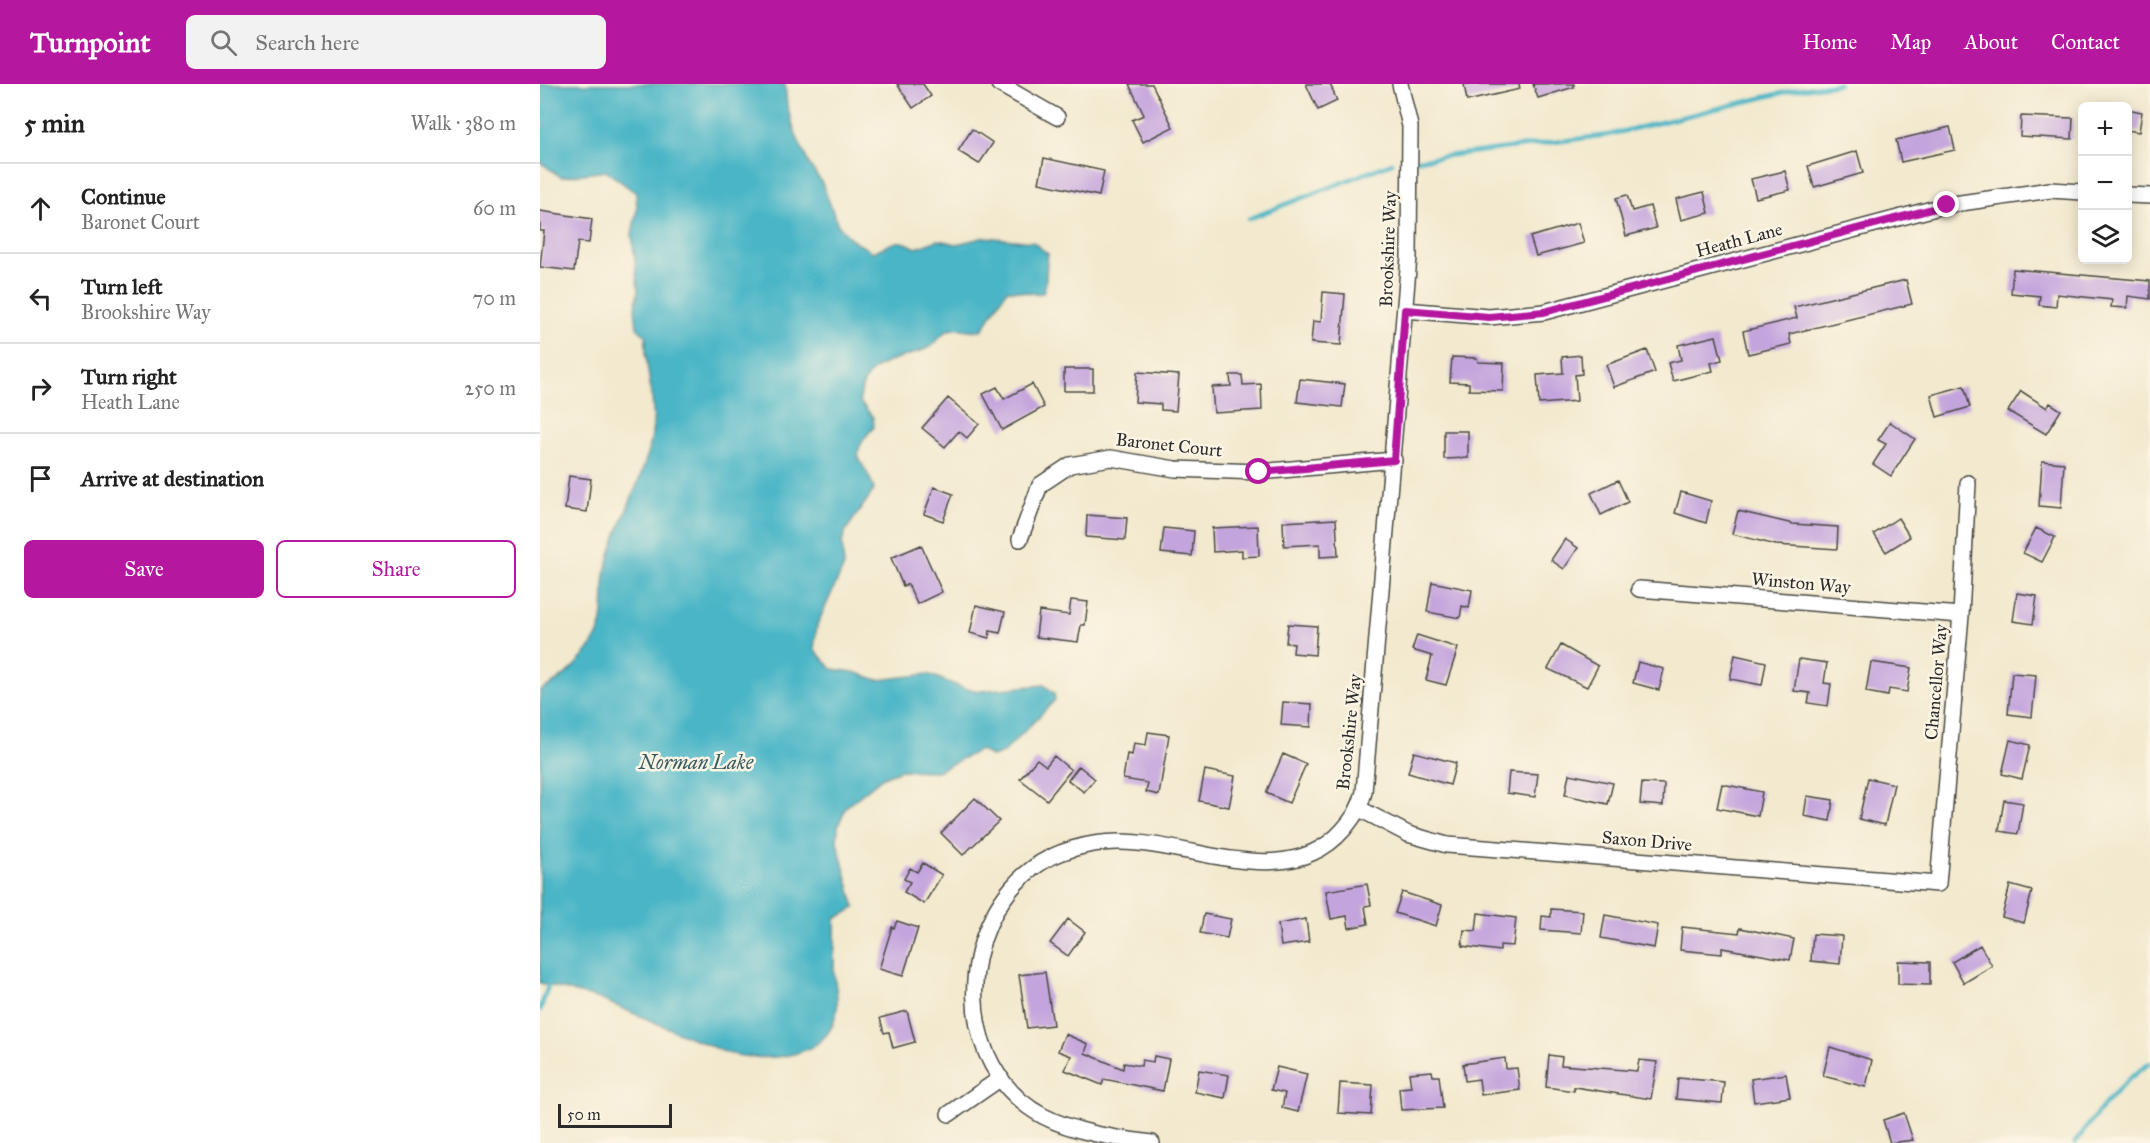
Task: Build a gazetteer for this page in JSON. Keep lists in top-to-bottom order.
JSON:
{
  "streets": {
    "street": [
      "Heath Lane",
      "Brookshire Way",
      "Baronet Court",
      "Winston Way",
      "Chancellor Way",
      "Saxon Drive"
    ]
  },
  "crossings": [
    ["Heath Lane", "Brookshire Way"],
    ["Brookshire Way", "Baronet Court"],
    ["Brookshire Way", "Saxon Drive"],
    ["Winston Way", "Chancellor Way"],
    ["Chancellor Way", "Saxon Drive"]
  ],
  "water": ["Norman Lake"],
  "scale_bar": "50 m",
  "page": {
    "header": "Turnpoint",
    "search": "Search here",
    "nav": [
      "Home",
      "Map",
      "About",
      "Contact"
    ],
    "heading": ["5 min", "Walk · 380 m"],
    "map_buttons": ["+", "−"],
    "list": [
      ["Continue", "Baronet Court", "60 m"],
      ["Turn left", "Brookshire Way", "70 m"],
      ["Turn right", "Heath Lane", "250 m"],
      "Arrive at destination"
    ],
    "buttons": ["Save", "Share"],
    "scale": "50 m"
  }
}
